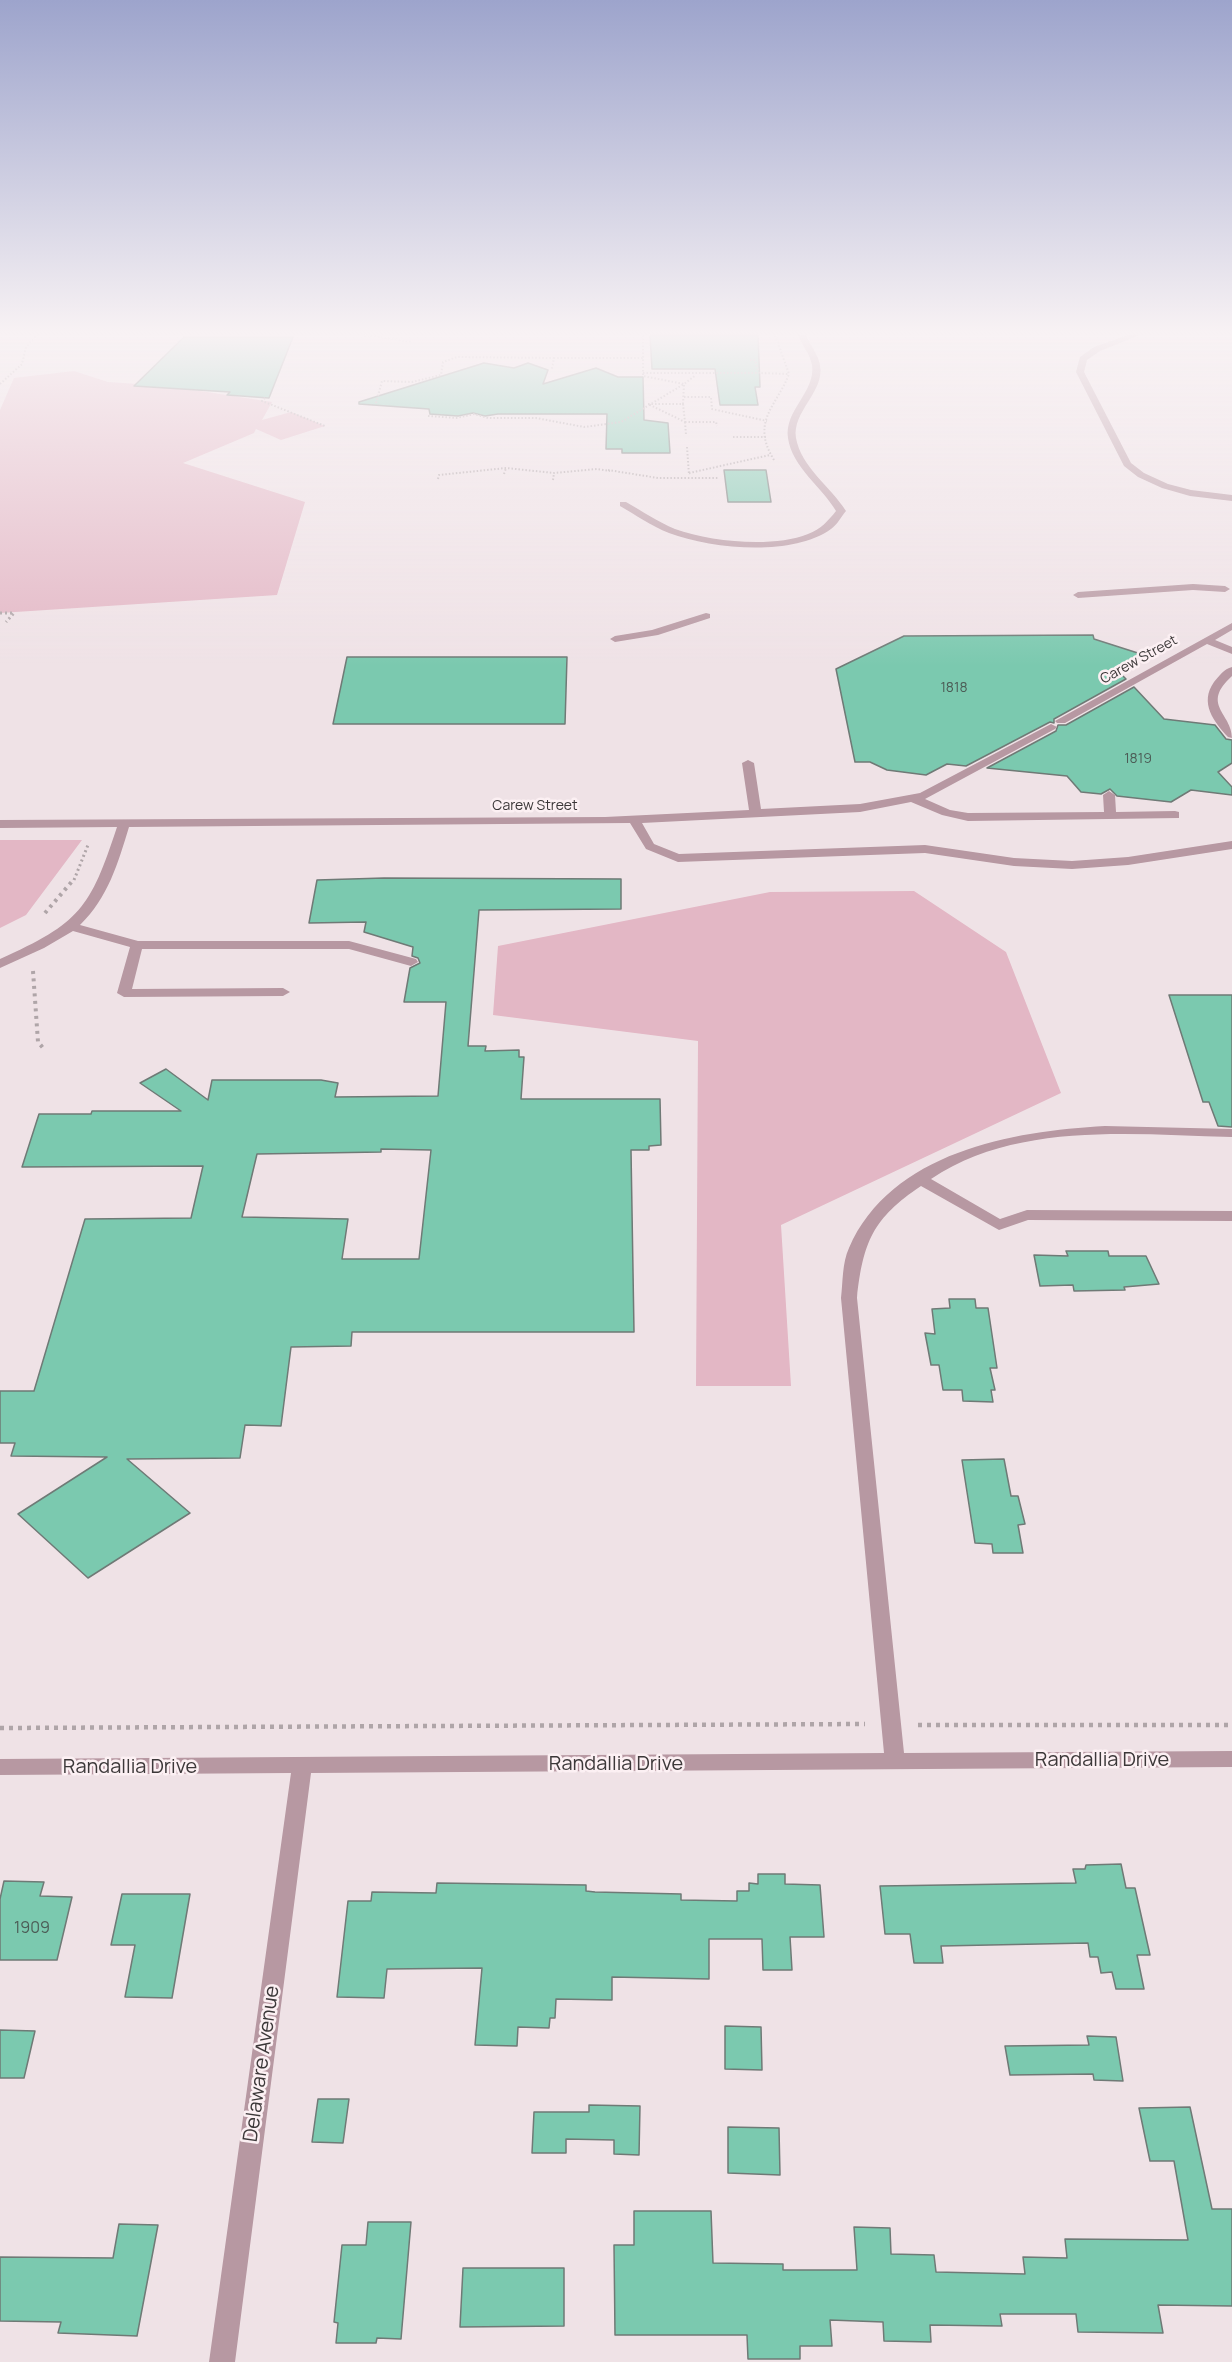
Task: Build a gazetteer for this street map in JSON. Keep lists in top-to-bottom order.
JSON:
{
  "streets": {
    "street": ["Carew Street", "Randallia Drive", "Delaware Avenue"]
  },
  "crossings": [
    ["Randallia Drive", "Delaware Avenue"]
  ],
  "house_numbers": ["1818", "1819", "1909"]
}
